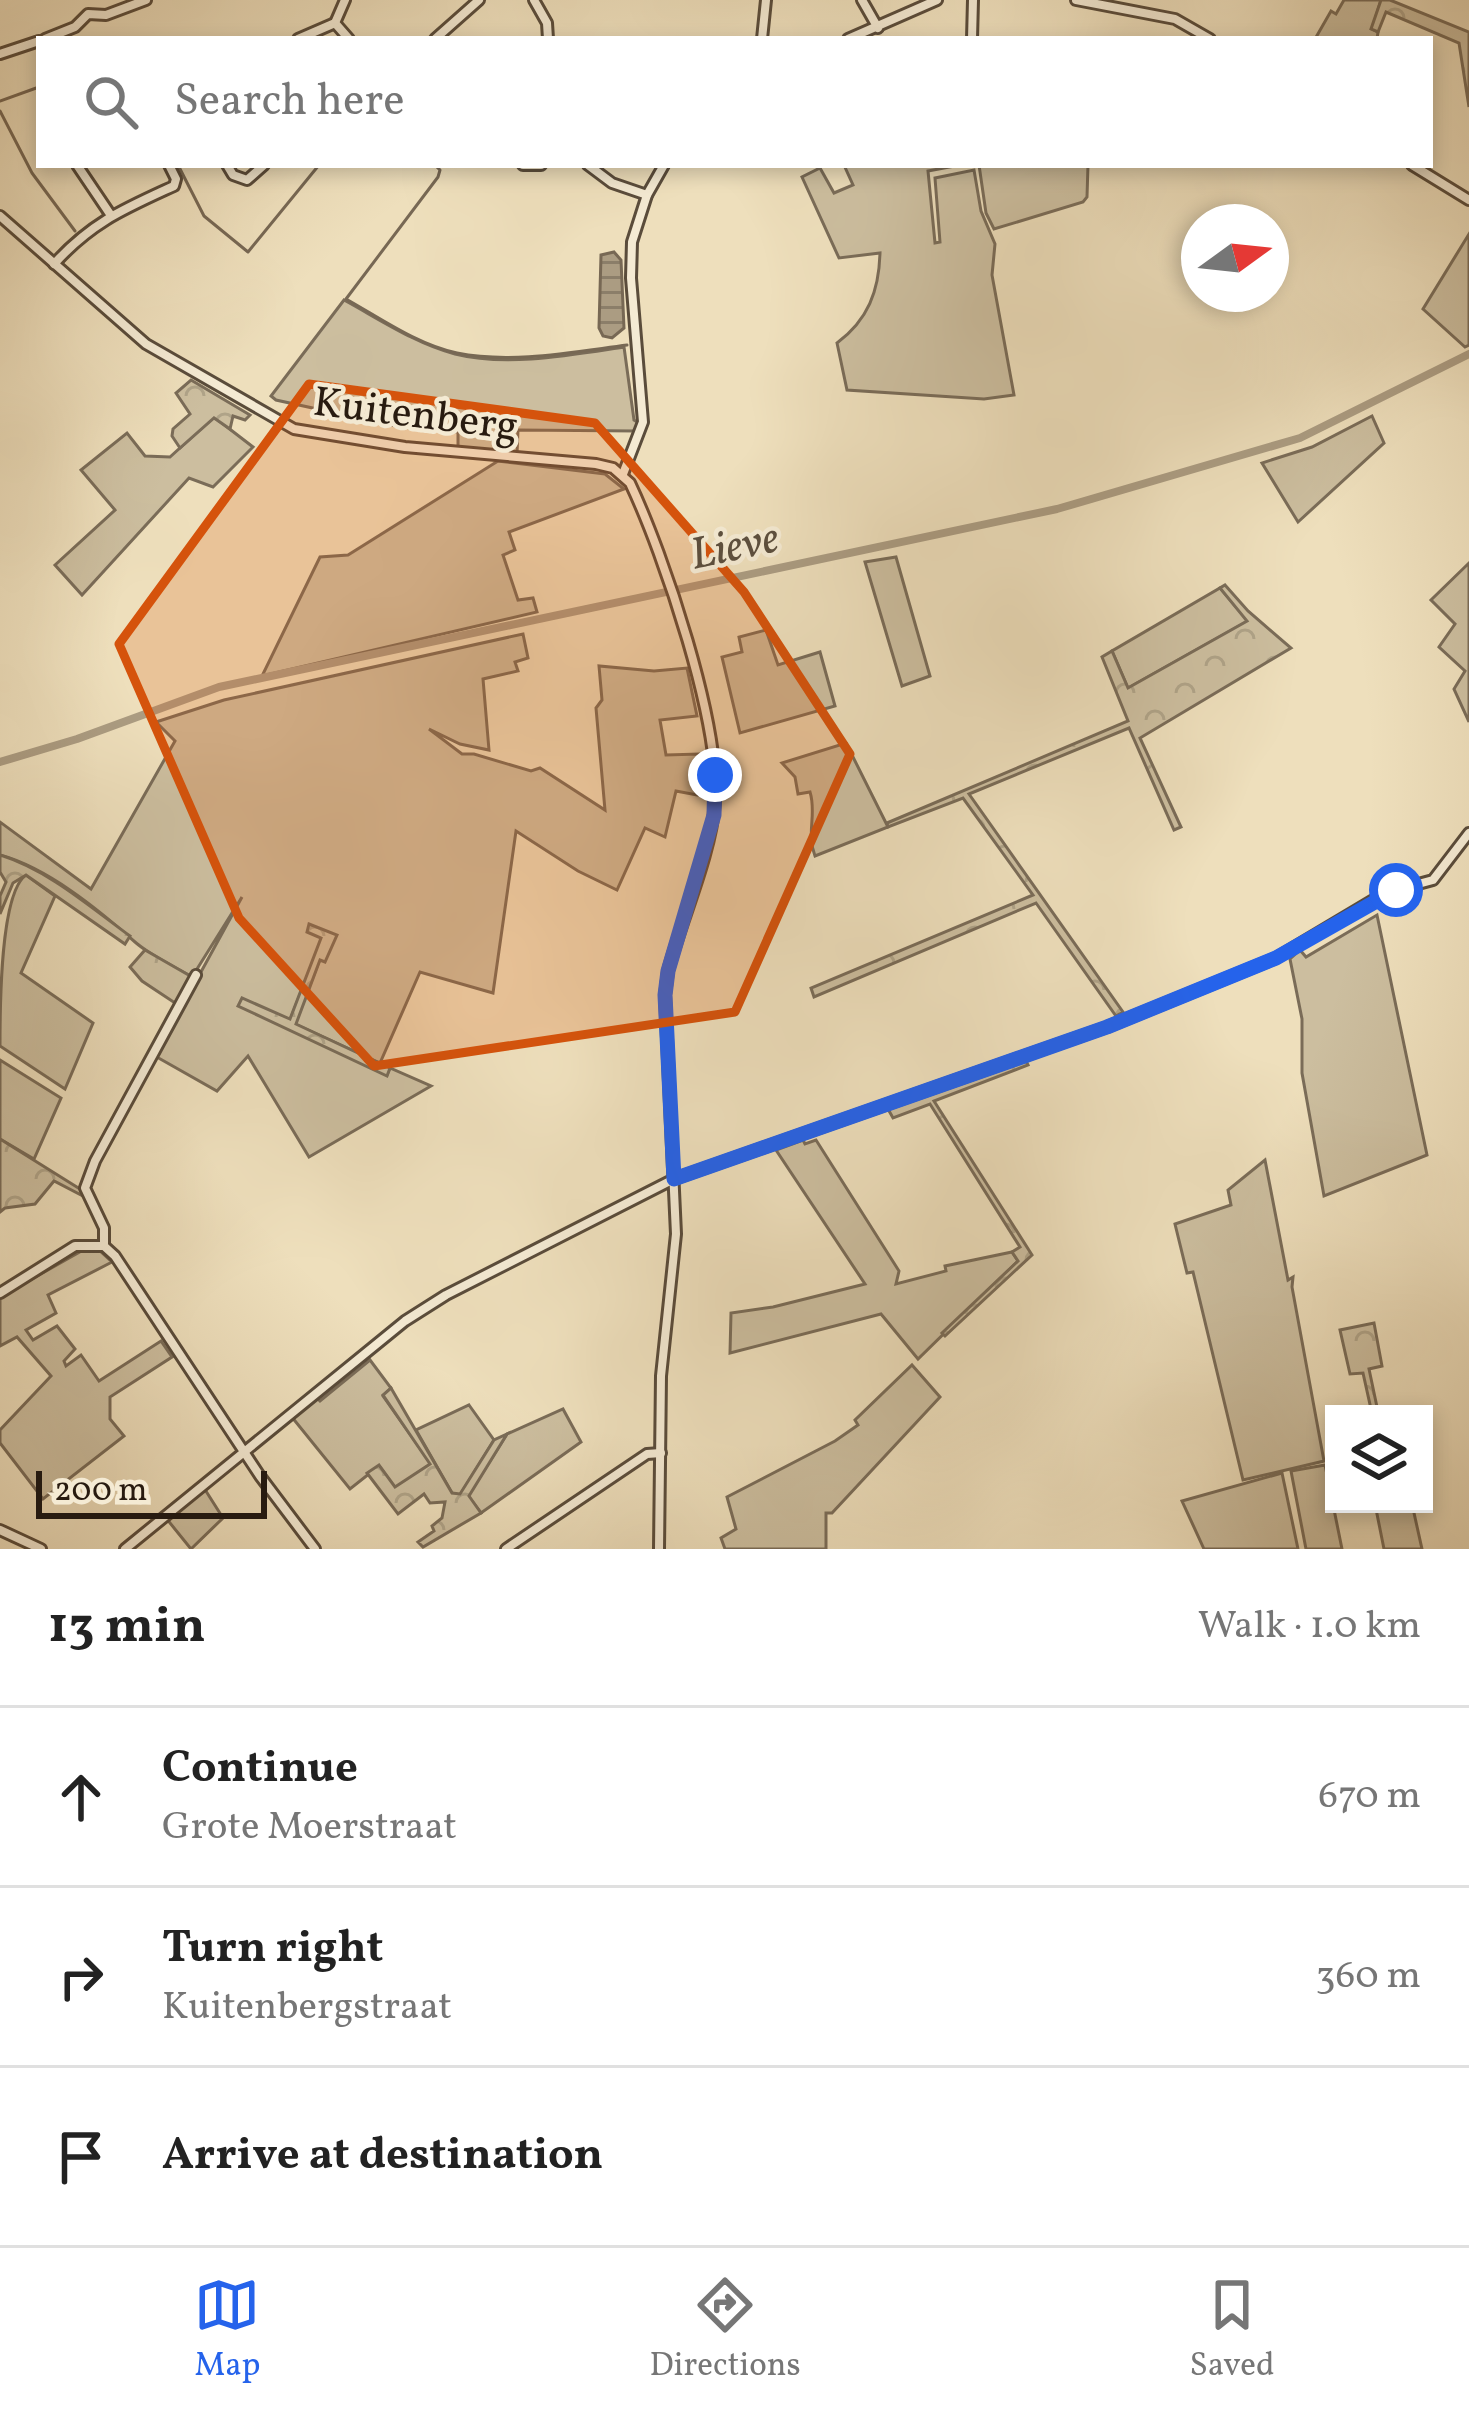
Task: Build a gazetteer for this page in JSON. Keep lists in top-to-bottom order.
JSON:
{
  "streets": {
    "street": ["Kuitenberg"]
  },
  "water": ["Lieve"],
  "scale_bar": "200 m",
  "north": "right",
  "page": {
    "search": "Search here",
    "scale": "200 m",
    "heading": ["13 min", "Walk · 1.0 km"],
    "list": [
      ["Continue", "Grote Moerstraat", "670 m"],
      ["Turn right", "Kuitenbergstraat", "360 m"],
      "Arrive at destination"
    ],
    "nav": ["Map", "Directions", "Saved"]
  }
}
